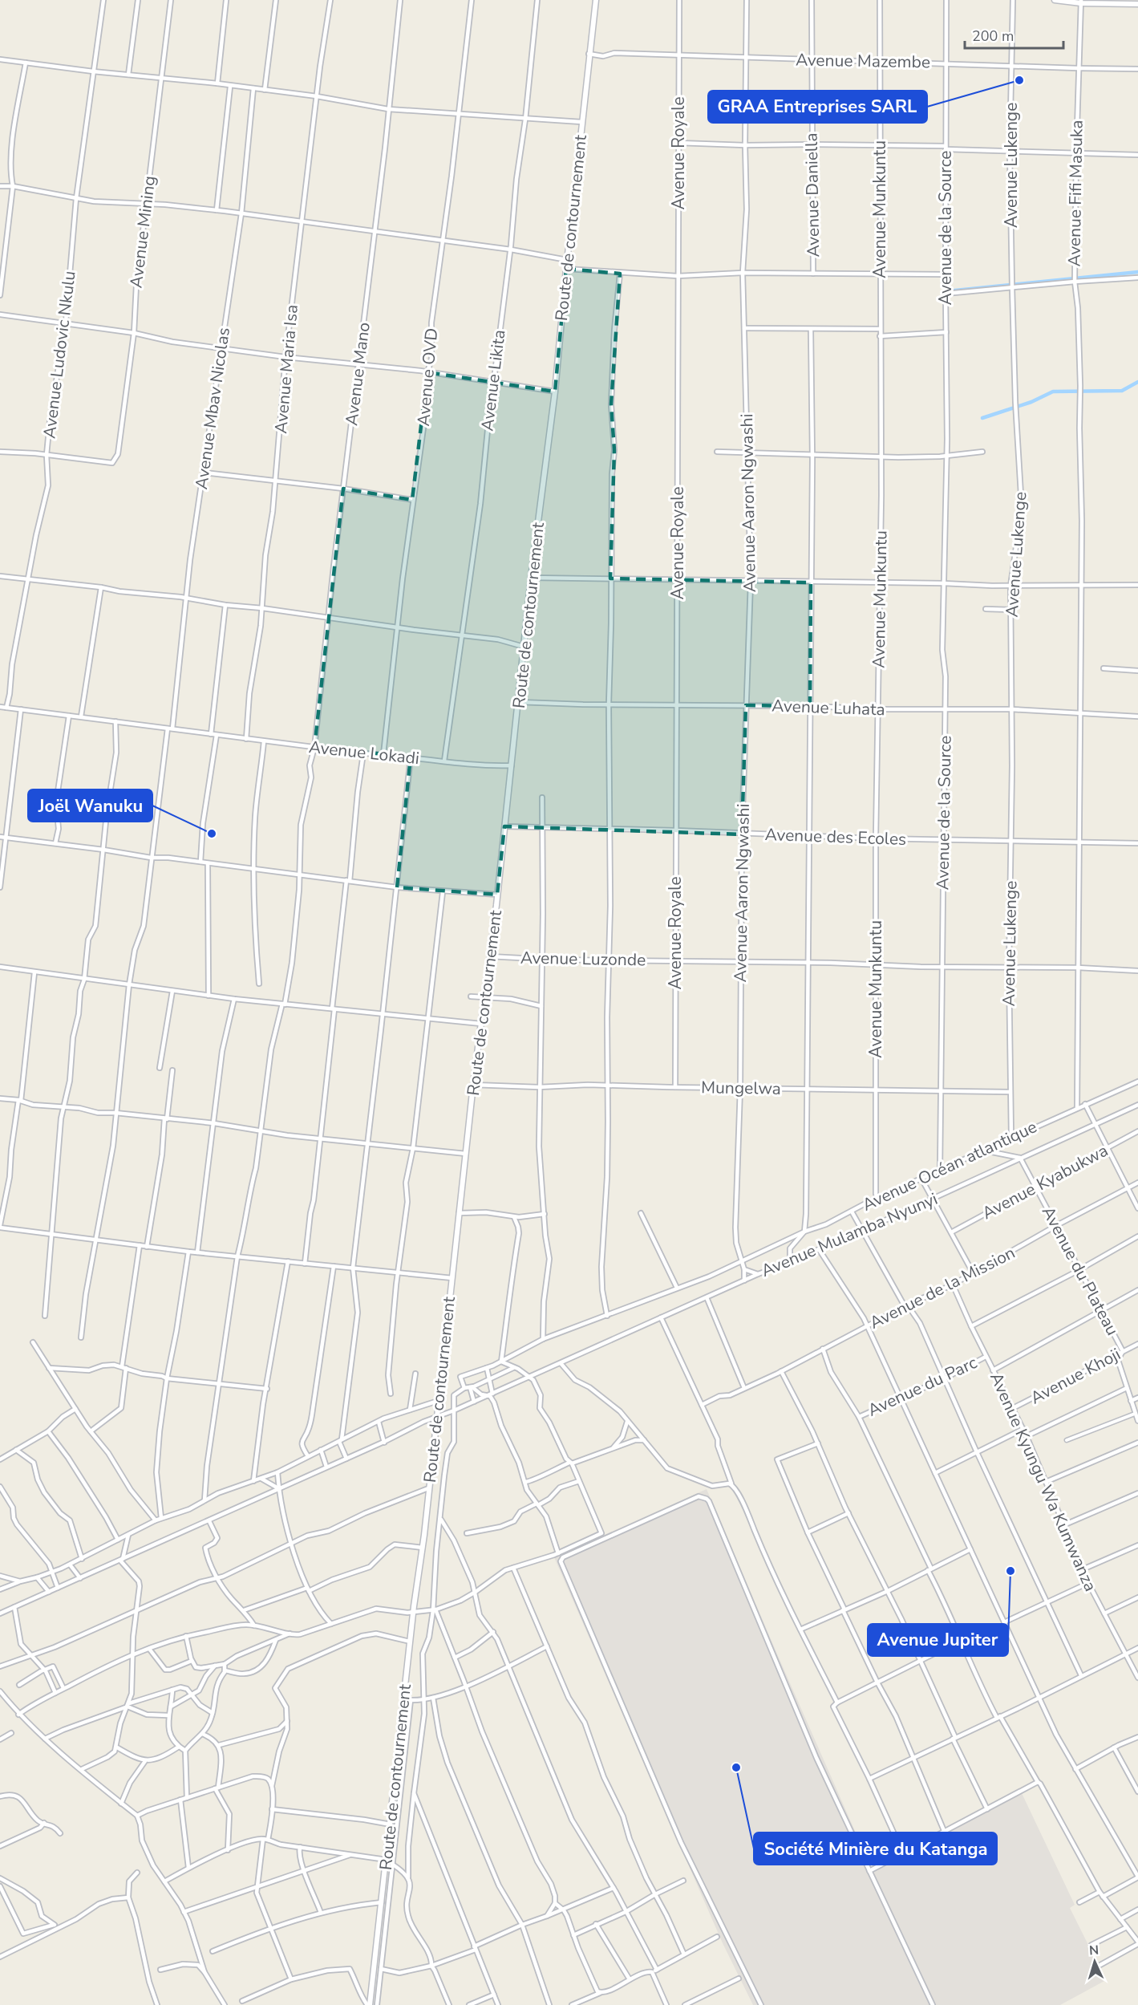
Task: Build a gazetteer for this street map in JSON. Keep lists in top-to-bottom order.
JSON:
{
  "streets": {
    "street": [
      "Avenue Mazembe",
      "Avenue Royale",
      "Avenue Lukenge",
      "Avenue Fifi Masuka",
      "Avenue Daniella",
      "Avenue Munkuntu",
      "Route de contournement",
      "Avenue de la Source",
      "Avenue Mining",
      "Avenue Ludovic Nkulu",
      "Avenue Maria Isa",
      "Avenue Mano",
      "Avenue OVD",
      "Avenue Likita",
      "Avenue Mbav Nicolas",
      "Avenue Aaron Ngwashi",
      "Avenue Luhata",
      "Avenue Lokadi",
      "Avenue des Ecoles",
      "Avenue Luzonde",
      "Mungelwa",
      "Avenue Océan atlantique",
      "Avenue Kyabukwa",
      "Avenue Mulamba Nyunyi",
      "Avenue du Plateau",
      "Avenue de la Mission",
      "Avenue Khoji",
      "Avenue du Parc",
      "Avenue Kyungu Wa Kumwanza"
    ]
  },
  "crossings": [
    ["Avenue Mazembe", "Avenue Royale"],
    ["Avenue Mazembe", "Avenue Lukenge"],
    ["Avenue Mazembe", "Avenue Fifi Masuka"],
    ["Avenue Mazembe", "Avenue Daniella"],
    ["Avenue Mazembe", "Avenue Munkuntu"],
    ["Avenue Mazembe", "Route de contournement"],
    ["Avenue Mazembe", "Avenue de la Source"],
    ["Avenue Mazembe", "Avenue Aaron Ngwashi"],
    ["Avenue Royale", "Avenue Luhata"],
    ["Avenue Royale", "Avenue des Ecoles"],
    ["Avenue Royale", "Avenue Luzonde"],
    ["Avenue Royale", "Mungelwa"],
    ["Avenue Lukenge", "Avenue Luhata"],
    ["Avenue Lukenge", "Avenue des Ecoles"],
    ["Avenue Lukenge", "Avenue Luzonde"],
    ["Avenue Lukenge", "Mungelwa"],
    ["Avenue Lukenge", "Avenue Océan atlantique"],
    ["Avenue Fifi Masuka", "Avenue Luhata"],
    ["Avenue Fifi Masuka", "Avenue des Ecoles"],
    ["Avenue Fifi Masuka", "Avenue Luzonde"],
    ["Avenue Fifi Masuka", "Avenue Océan atlantique"],
    ["Avenue Munkuntu", "Avenue Luhata"],
    ["Avenue Munkuntu", "Avenue des Ecoles"],
    ["Avenue Munkuntu", "Avenue Luzonde"],
    ["Avenue Munkuntu", "Mungelwa"],
    ["Avenue Munkuntu", "Avenue Océan atlantique"],
    ["Route de contournement", "Avenue Luhata"],
    ["Route de contournement", "Avenue Lokadi"],
    ["Route de contournement", "Avenue des Ecoles"],
    ["Route de contournement", "Avenue Luzonde"],
    ["Route de contournement", "Mungelwa"],
    ["Avenue de la Source", "Avenue Luhata"],
    ["Avenue de la Source", "Avenue des Ecoles"],
    ["Avenue de la Source", "Avenue Luzonde"],
    ["Avenue de la Source", "Mungelwa"],
    ["Avenue de la Source", "Avenue Océan atlantique"],
    ["Avenue Mining", "Avenue Ludovic Nkulu"],
    ["Avenue Ludovic Nkulu", "Avenue Lokadi"],
    ["Avenue Maria Isa", "Avenue Lokadi"],
    ["Avenue Mano", "Avenue Lokadi"],
    ["Avenue OVD", "Avenue Lokadi"],
    ["Avenue Likita", "Avenue Lokadi"],
    ["Avenue Mbav Nicolas", "Avenue Lokadi"],
    ["Avenue Aaron Ngwashi", "Avenue Luhata"],
    ["Avenue Aaron Ngwashi", "Avenue des Ecoles"],
    ["Avenue Aaron Ngwashi", "Avenue Luzonde"],
    ["Avenue Aaron Ngwashi", "Mungelwa"],
    ["Avenue Aaron Ngwashi", "Avenue Océan atlantique"],
    ["Avenue Kyabukwa", "Avenue du Plateau"],
    ["Avenue Mulamba Nyunyi", "Avenue du Plateau"],
    ["Avenue du Plateau", "Avenue de la Mission"],
    ["Avenue du Plateau", "Avenue Khoji"],
    ["Avenue de la Mission", "Avenue Kyungu Wa Kumwanza"],
    ["Avenue Khoji", "Avenue Kyungu Wa Kumwanza"],
    ["Avenue du Parc", "Avenue Kyungu Wa Kumwanza"]
  ],
  "places": [
    "GRAA Entreprises SARL",
    "Joël Wanuku",
    "Avenue Jupiter",
    "Société Minière du Katanga"
  ],
  "scale_bar": "200 m",
  "north": "top"
}
